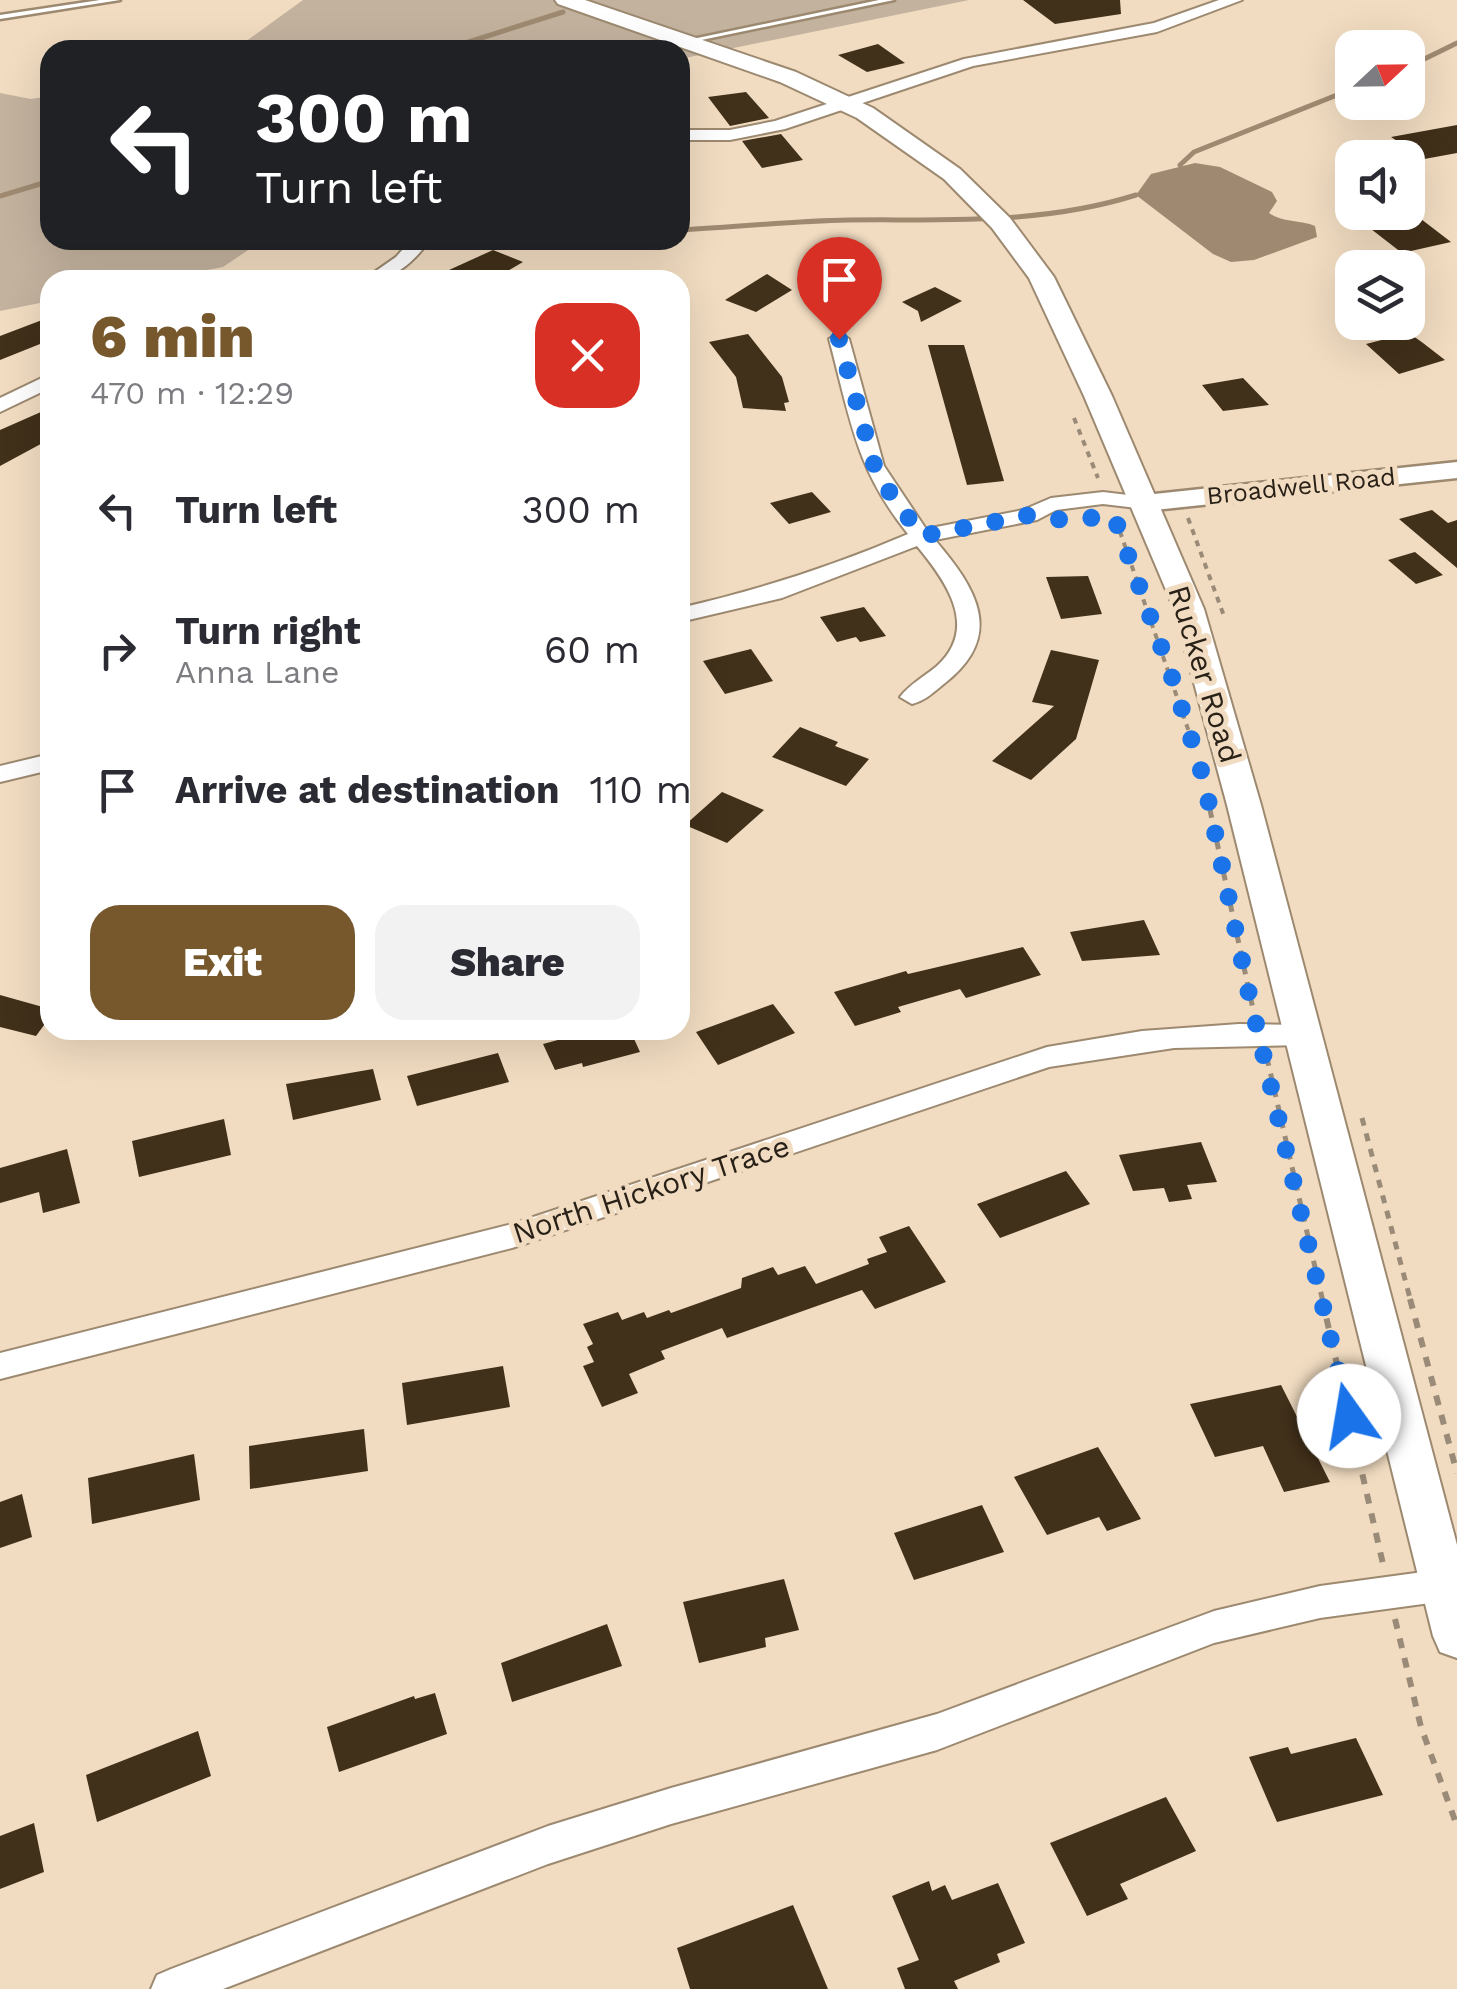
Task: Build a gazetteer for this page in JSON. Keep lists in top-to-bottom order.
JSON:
{
  "streets": {
    "main road": ["Rucker Road"],
    "street": ["Broadwell Road", "North Hickory Trace"]
  },
  "crossings": [
    ["Broadwell Road", "Rucker Road"],
    ["Rucker Road", "North Hickory Trace"]
  ],
  "north": "right",
  "page": {
    "turn": ["300 m", "Turn left"],
    "heading": ["6 min", "470 m · 12:29"],
    "list": [
      {
        "name": "Turn left",
        "value": "300 m"
      },
      {
        "name": "Turn right",
        "note": "Anna Lane",
        "value": "60 m"
      },
      {
        "name": "Arrive at destination",
        "value": "110 m"
      }
    ],
    "buttons": ["Exit", "Share"]
  }
}
